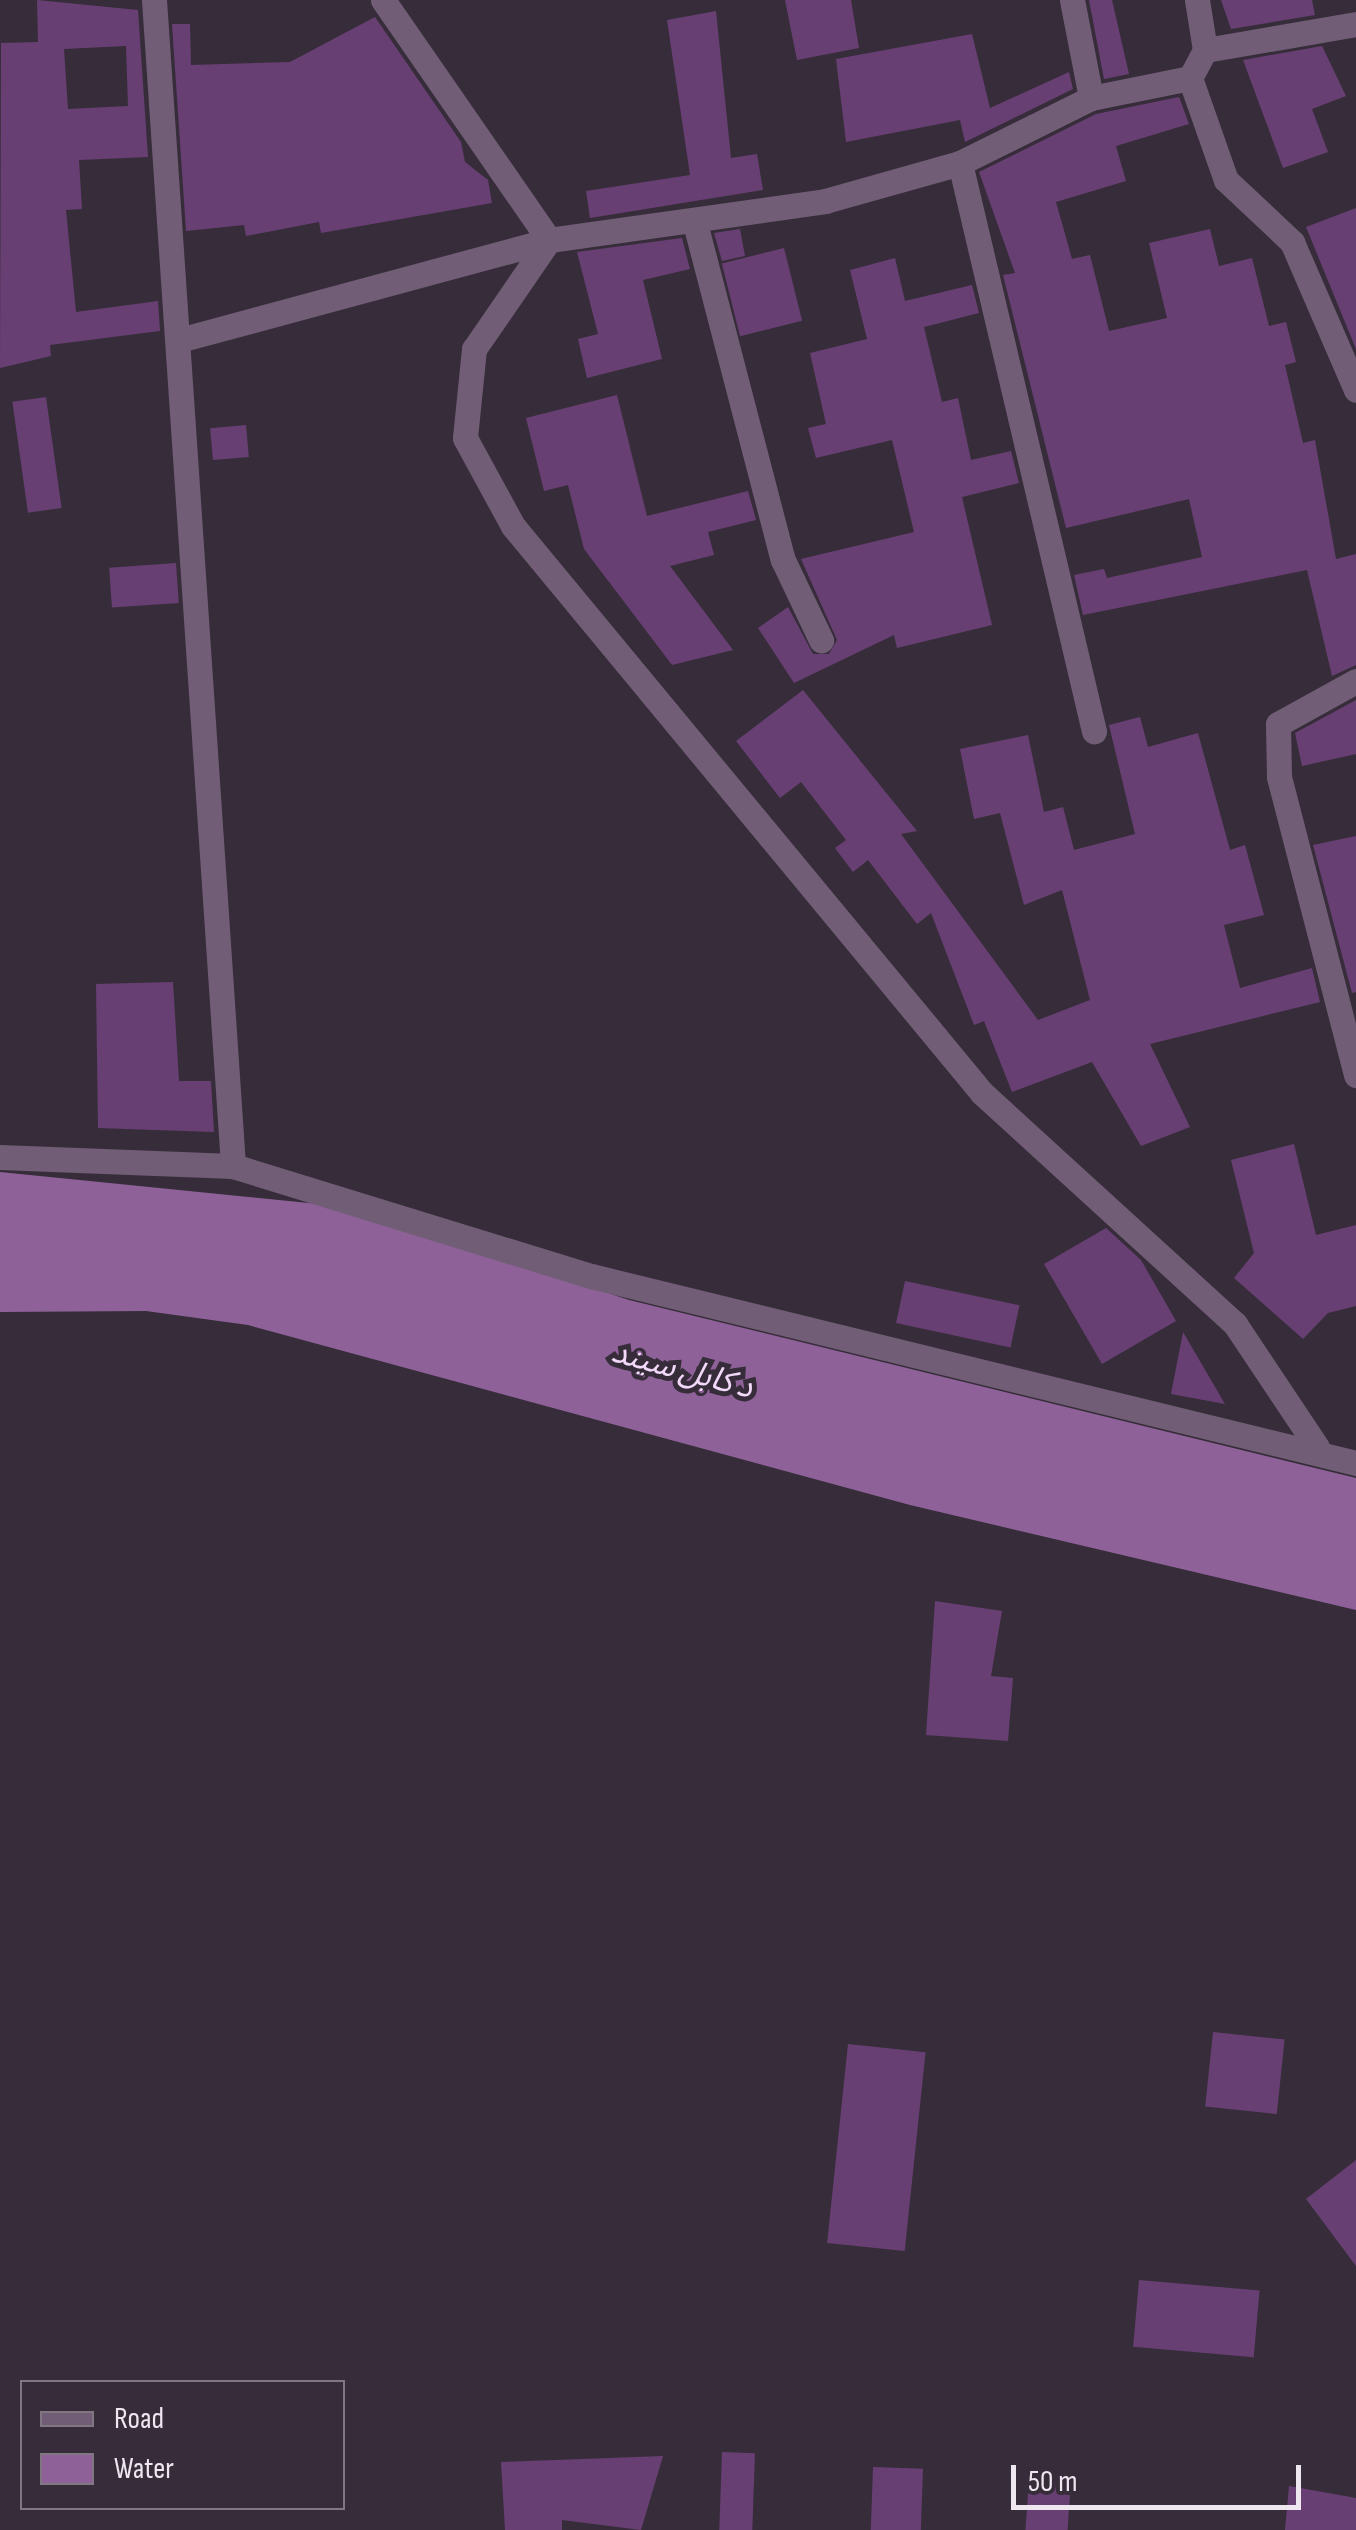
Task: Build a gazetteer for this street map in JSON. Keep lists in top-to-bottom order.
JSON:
{
  "water": ["د کابل سيند"],
  "legend": ["Road", "Water"],
  "scale_bar": "50 m"
}
